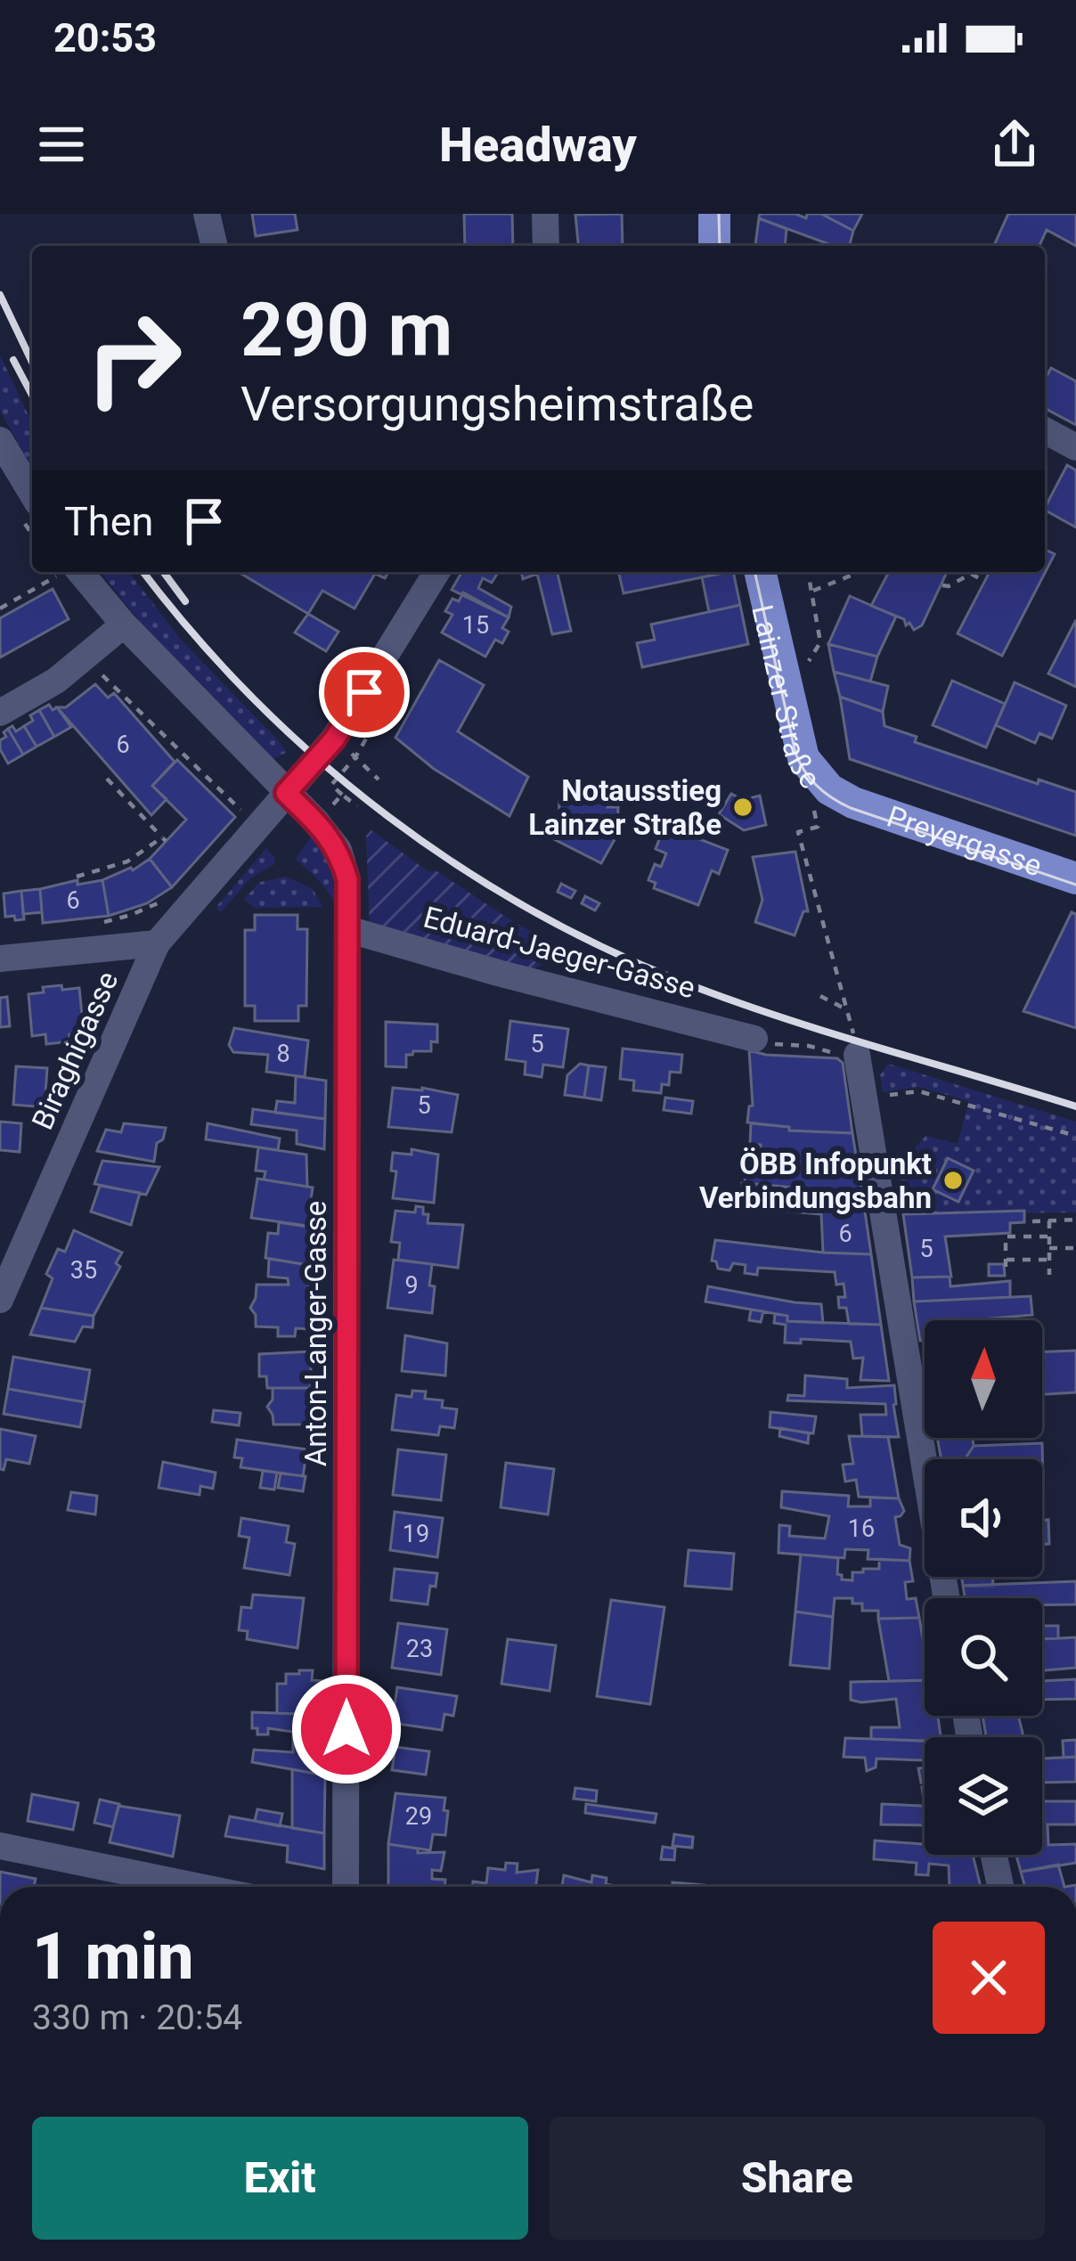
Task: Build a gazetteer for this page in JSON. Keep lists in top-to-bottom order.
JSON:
{
  "streets": {
    "main road": ["Lainzer Straße", "Preyergasse"],
    "street": ["Eduard-Jaeger-Gasse", "Biraghigasse", "Anton-Langer-Gasse"]
  },
  "crossings": [
    ["Lainzer Straße", "Preyergasse"],
    ["Eduard-Jaeger-Gasse", "Anton-Langer-Gasse"],
    ["Biraghigasse", "Anton-Langer-Gasse"]
  ],
  "places": ["Notausstieg Lainzer Straße", "ÖBB Infopunkt Verbindungsbahn"],
  "house_numbers": [
    "15",
    "6",
    "6",
    "5",
    "8",
    "5",
    "6",
    "5",
    "35",
    "9",
    "16",
    "19",
    "23",
    "29"
  ],
  "north": "top",
  "page": {
    "status": "20:53",
    "header": "Headway",
    "turn": ["290 m", "Versorgungsheimstraße"],
    "then": "Then",
    "heading": ["1 min", "330 m · 20:54"],
    "buttons": ["Exit", "Share"]
  }
}
